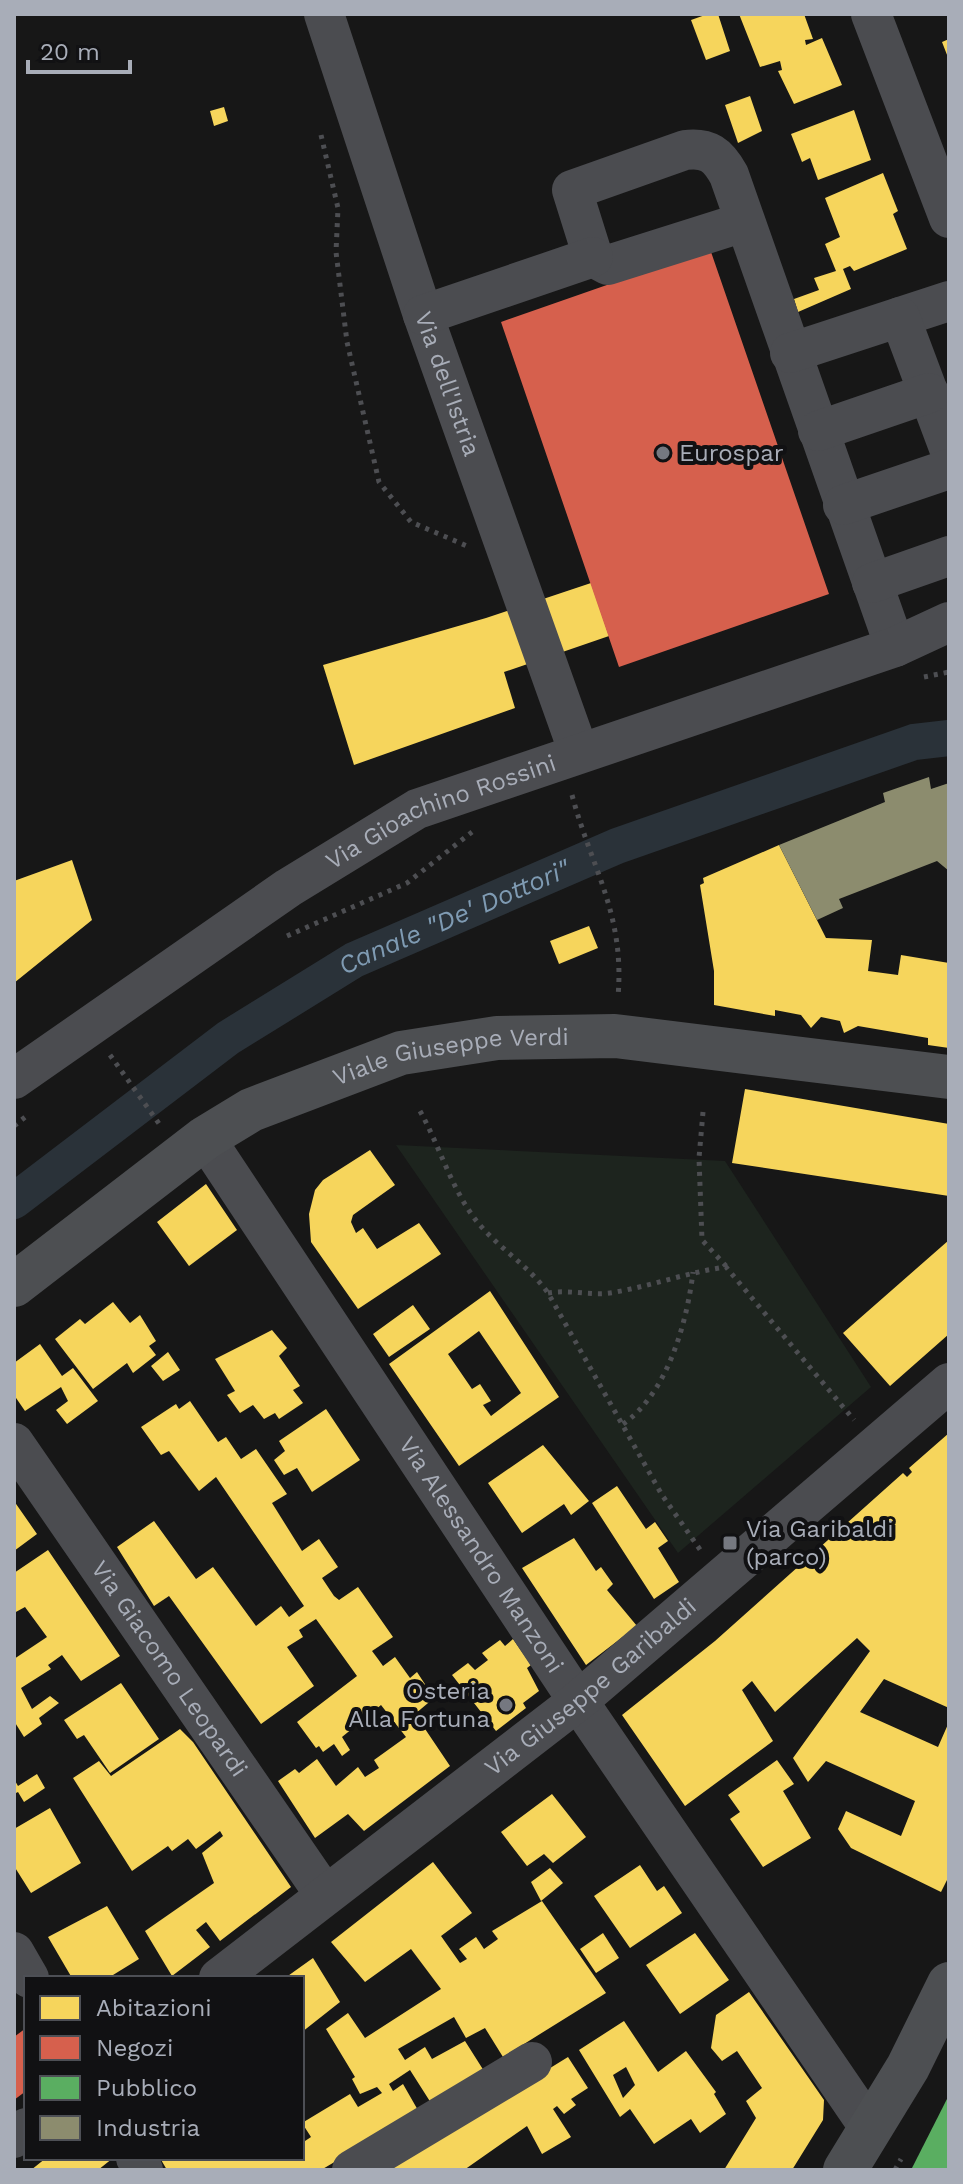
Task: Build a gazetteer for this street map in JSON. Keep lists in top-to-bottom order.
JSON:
{
  "streets": {
    "main road": ["Viale Giuseppe Verdi"],
    "street": [
      "Via dell'Istria",
      "Via Gioachino Rossini",
      "Via Alessandro Manzoni",
      "Via Giacomo Leopardi",
      "Via Giuseppe Garibaldi"
    ]
  },
  "crossings": [
    ["Via dell'Istria", "Via Gioachino Rossini"],
    ["Viale Giuseppe Verdi", "Via Alessandro Manzoni"],
    ["Via Alessandro Manzoni", "Via Giuseppe Garibaldi"],
    ["Via Giacomo Leopardi", "Via Giuseppe Garibaldi"]
  ],
  "water": ["Canale \"De' Dottori\""],
  "places": {
    "other": ["Eurospar", "Osteria Alla Fortuna"],
    "transit": ["Via Garibaldi (parco)"]
  },
  "legend": [
    "Abitazioni",
    "Negozi",
    "Pubblico",
    "Industria"
  ],
  "scale_bar": "20 m"
}
